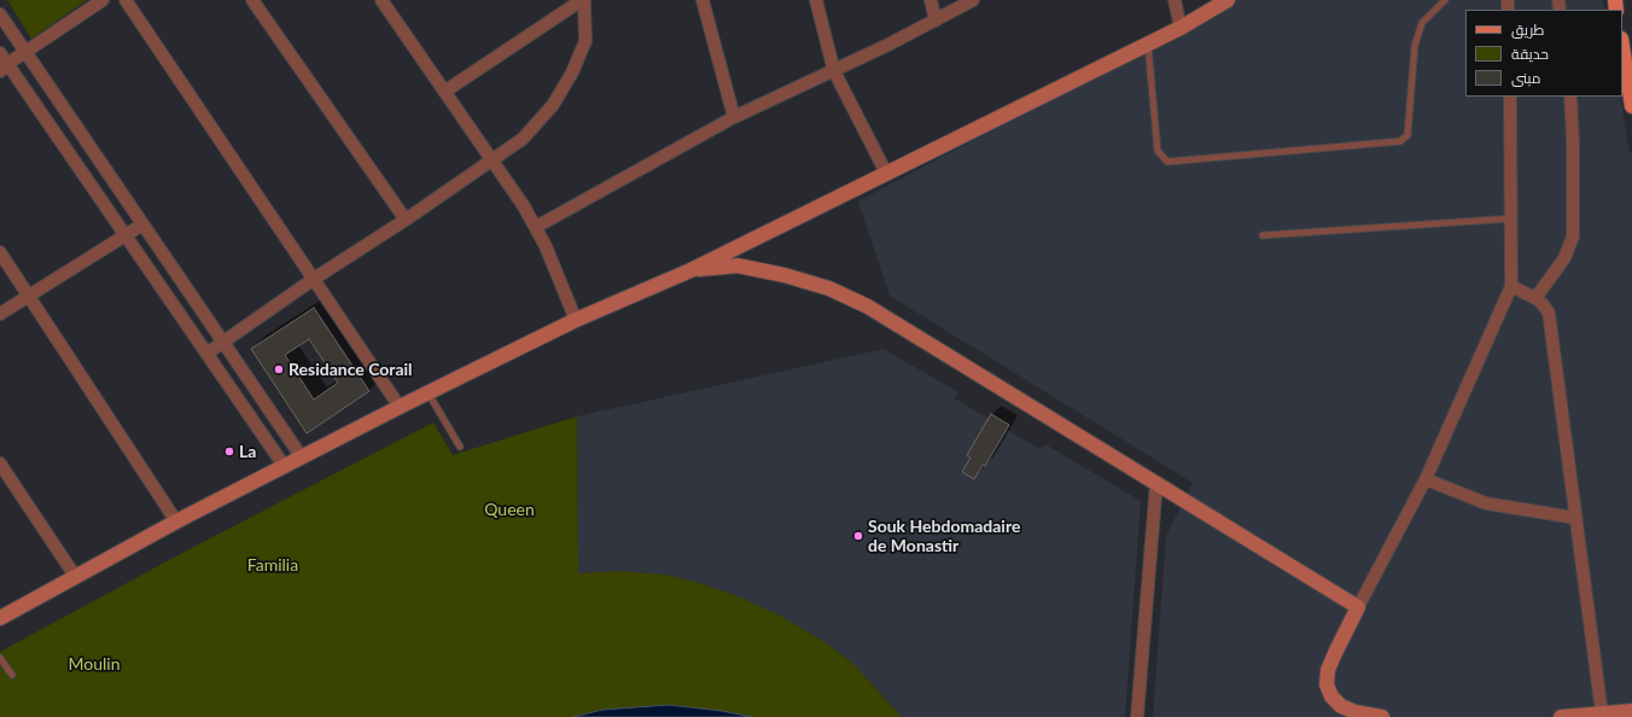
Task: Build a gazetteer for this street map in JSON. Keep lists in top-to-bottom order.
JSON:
{
  "parks": ["Queen", "Familia", "Moulin"],
  "places": ["Residance Corail", "La", "Souk Hebdomadaire de Monastir"],
  "legend": ["طريق", "حديقة", "مبنى"]
}
